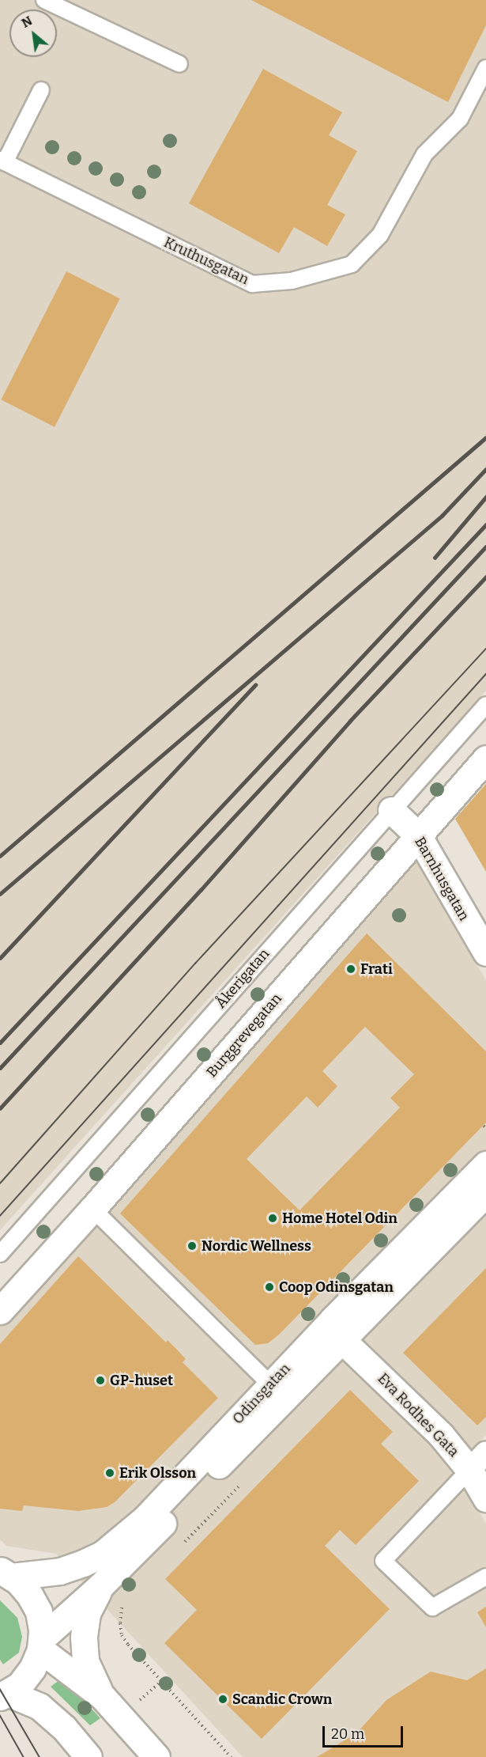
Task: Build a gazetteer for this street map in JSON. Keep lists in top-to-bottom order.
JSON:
{
  "streets": {
    "main road": [
      "Barnhusgatan",
      "Burggrevegatan",
      "Odinsgatan",
      "Eva Rodhes Gata"
    ],
    "lane": ["Kruthusgatan", "Åkerigatan"]
  },
  "crossings": [
    ["Barnhusgatan", "Åkerigatan"],
    ["Barnhusgatan", "Burggrevegatan"],
    ["Odinsgatan", "Eva Rodhes Gata"]
  ],
  "places": [
    "Frati",
    "Home Hotel Odin",
    "Nordic Wellness",
    "Coop Odinsgatan",
    "GP-huset",
    "Erik Olsson",
    "Scandic Crown"
  ],
  "scale_bar": "20 m",
  "north": "top left"
}
